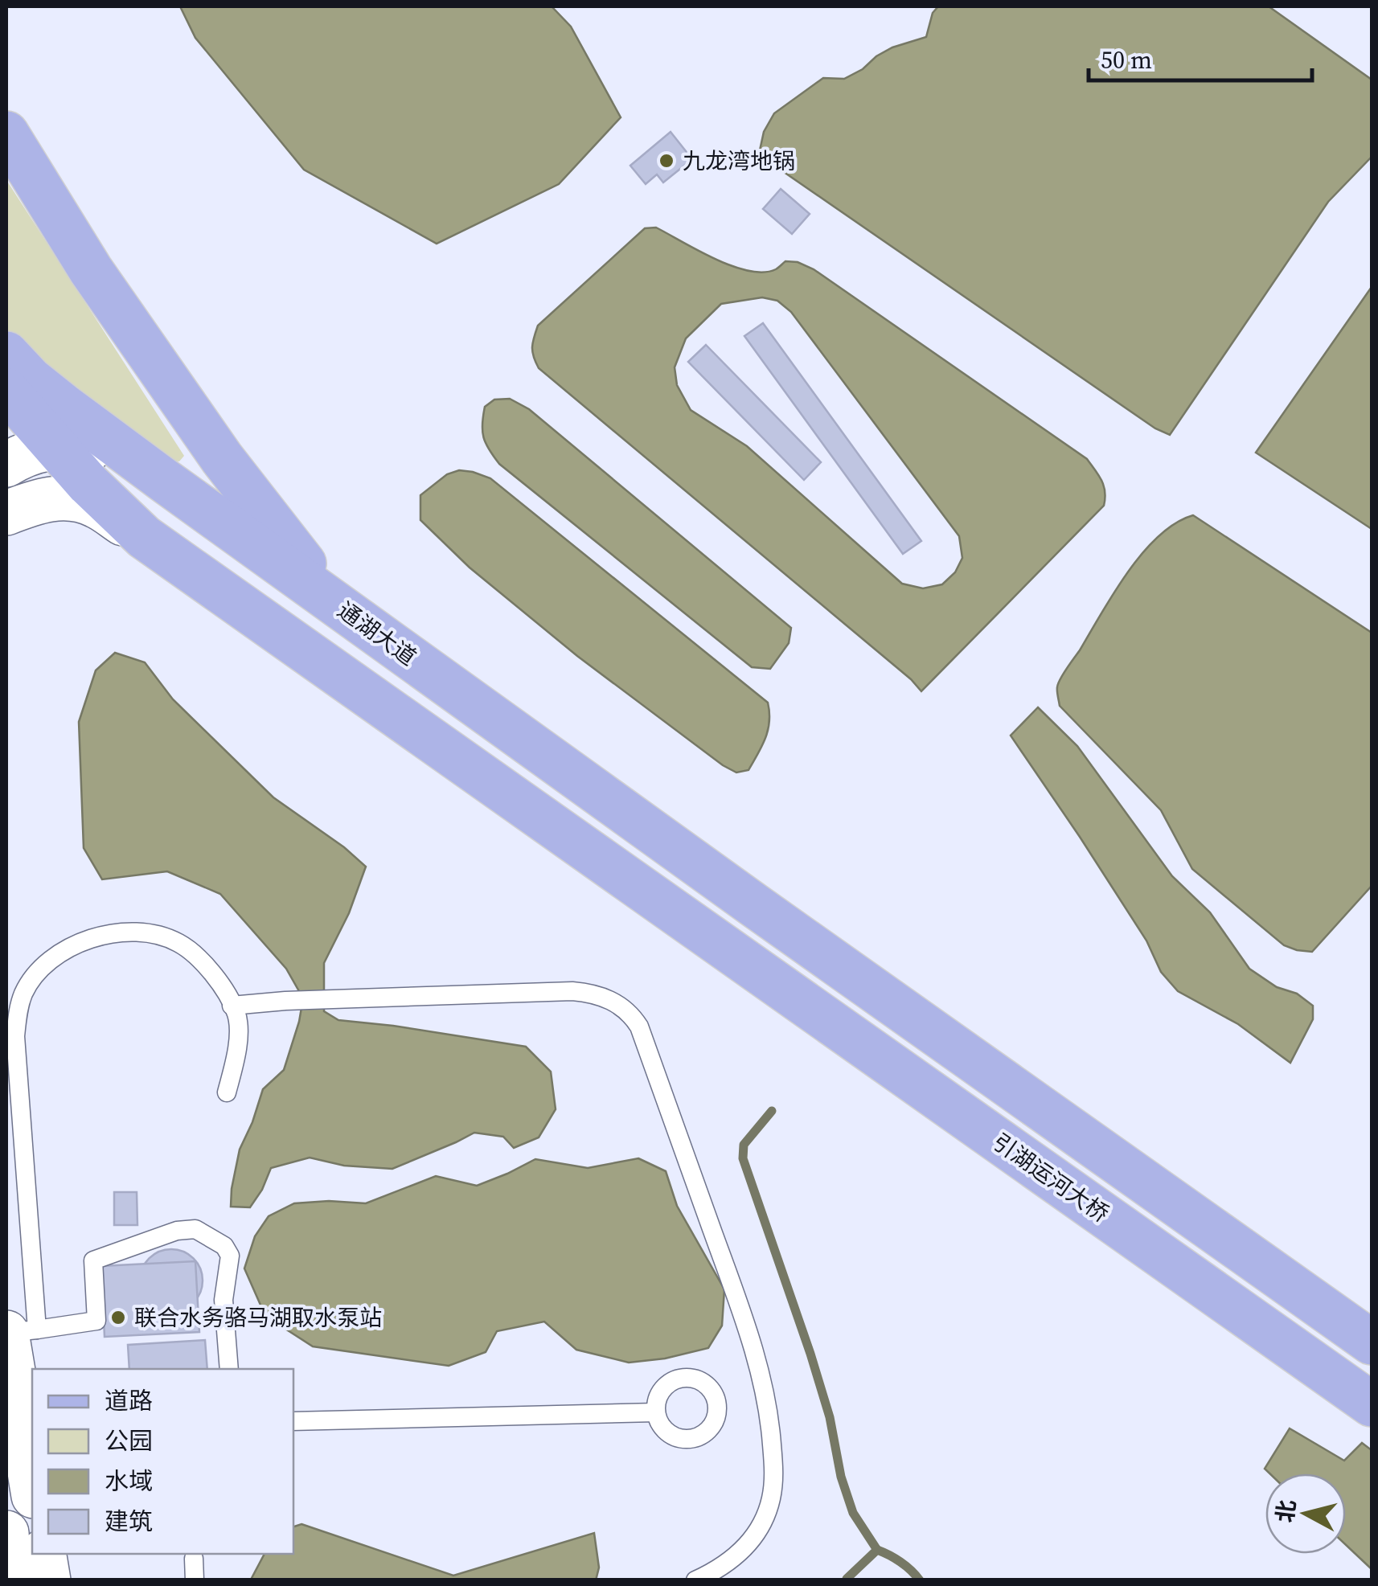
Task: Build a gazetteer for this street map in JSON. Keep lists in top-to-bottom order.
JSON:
{
  "streets": {
    "main road": ["通湖大道", "引湖运河大桥"]
  },
  "places": ["九龙湾地锅", "联合水务骆马湖取水泵站"],
  "legend": [
    "道路",
    "公园",
    "水域",
    "建筑"
  ],
  "scale_bar": "50 m",
  "north": "left"
}
